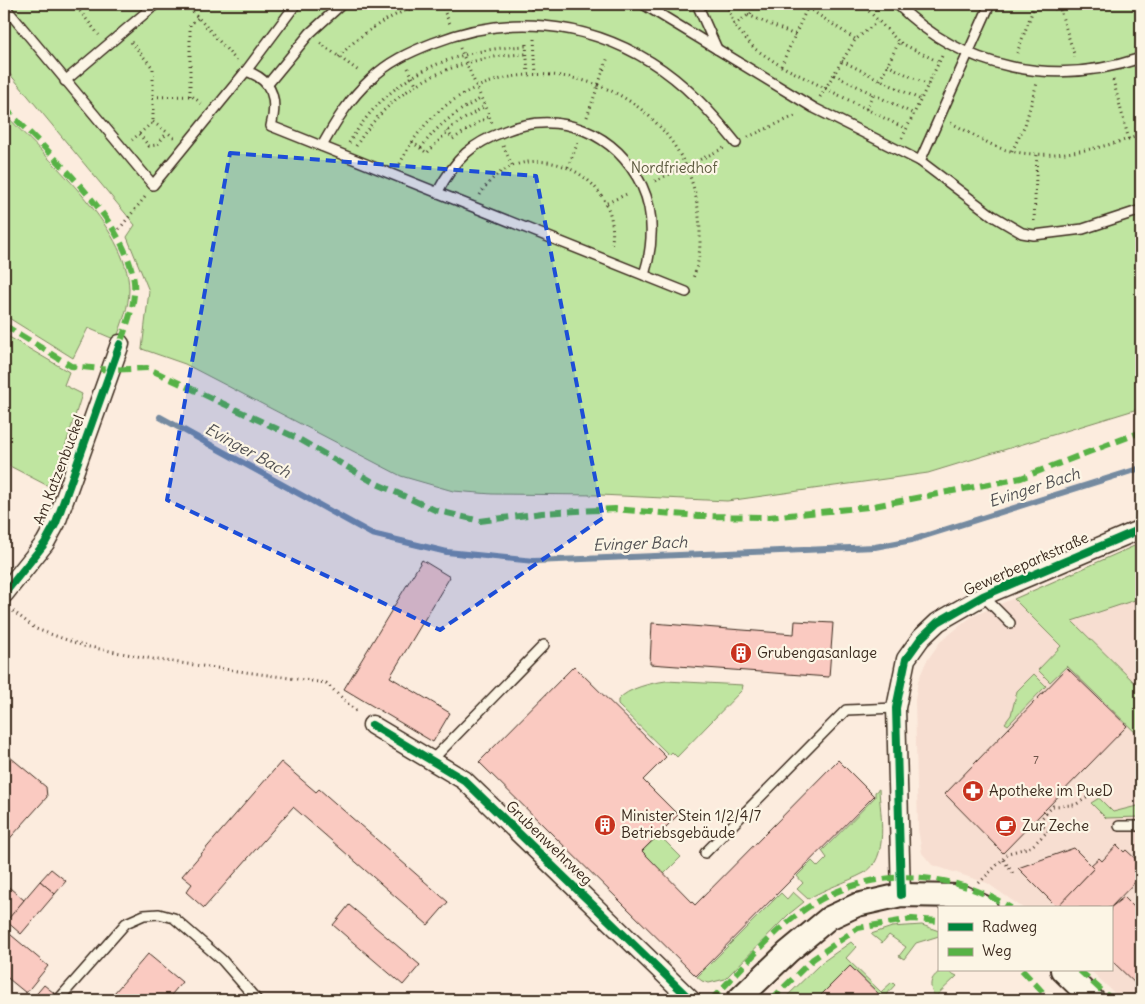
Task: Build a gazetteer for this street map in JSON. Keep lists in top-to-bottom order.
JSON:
{
  "streets": {
    "street": ["Am Katzenbuckel", "Gewerbeparkstraße", "Grubenwehrweg"]
  },
  "water": ["Evinger Bach"],
  "parks": ["Nordfriedhof"],
  "places": {
    "building": ["Grubengasanlage", "Minister Stein 1/2/4/7 Betriebsgebäude"],
    "pharmacy": ["Apotheke im PueD"],
    "cafe": ["Zur Zeche"]
  },
  "house_numbers": ["7"],
  "legend": ["Radweg", "Weg"]
}
